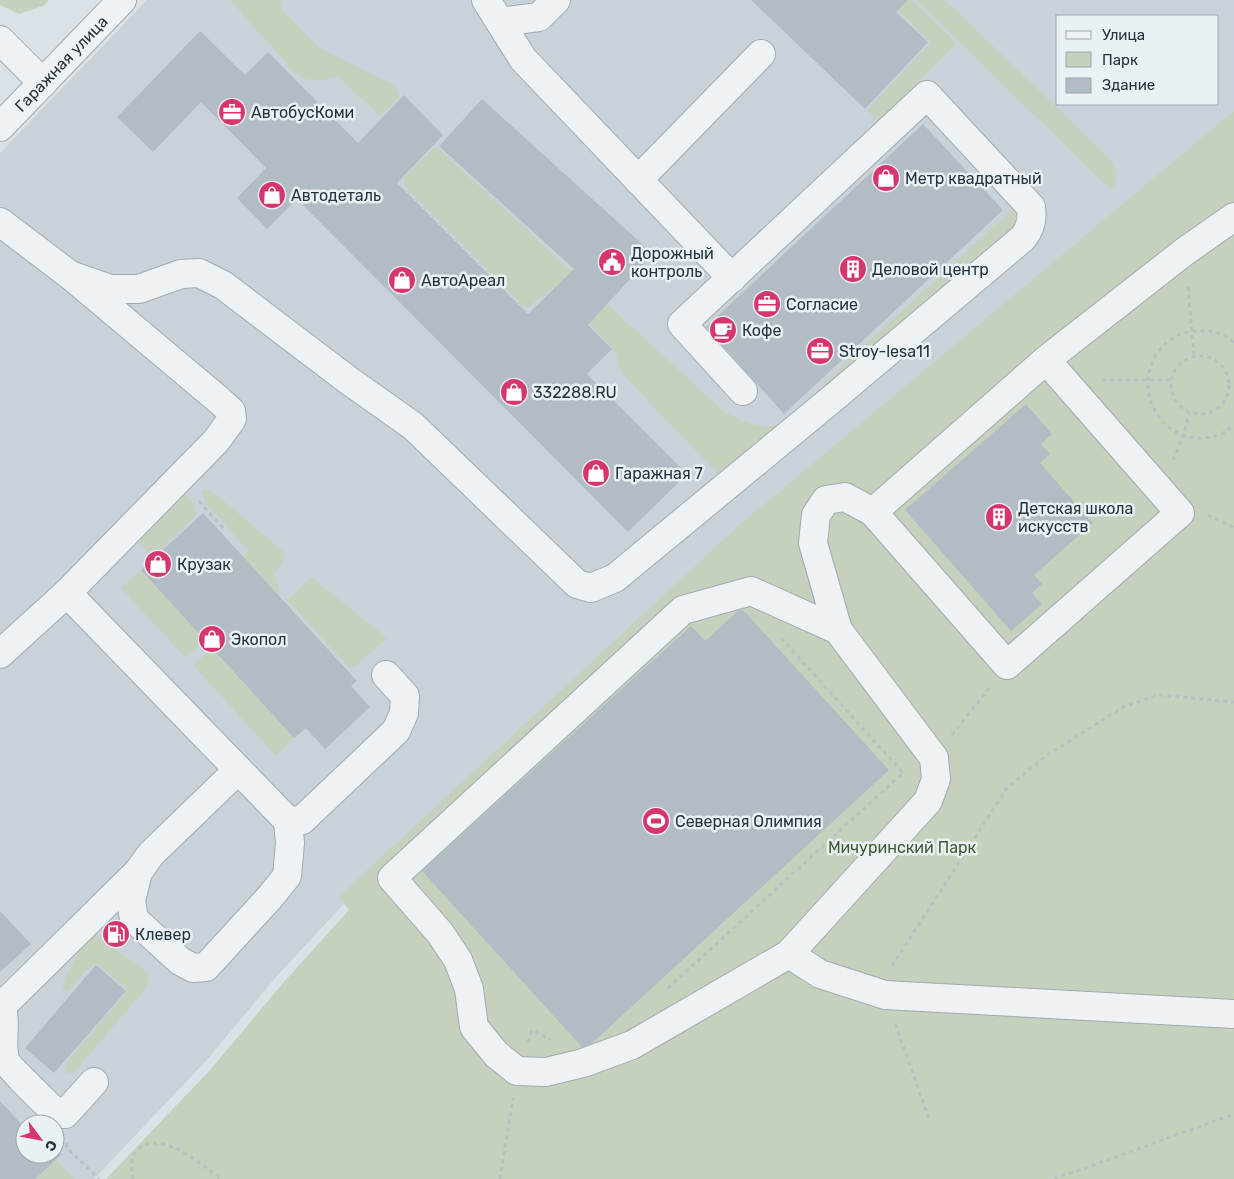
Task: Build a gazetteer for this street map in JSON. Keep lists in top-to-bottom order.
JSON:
{
  "streets": {
    "street": ["Гаражная улица"]
  },
  "parks": ["Мичуринский Парк"],
  "places": {
    "office": ["АвтобусКоми", "Согласие", "Stroy-lesa11"],
    "shop": [
      "Метр квадратный",
      "Автодеталь",
      "АвтоАреал",
      "332288.RU",
      "Гаражная 7",
      "Крузак",
      "Экопол"
    ],
    "public building": ["Дорожный контроль"],
    "building": ["Деловой центр", "Детская школа искусств"],
    "cafe": ["Кофе"],
    "sports": ["Северная Олимпия"],
    "fuel station": ["Клевер"]
  },
  "legend": ["Улица", "Парк", "Здание"],
  "north": "bottom right"
}
